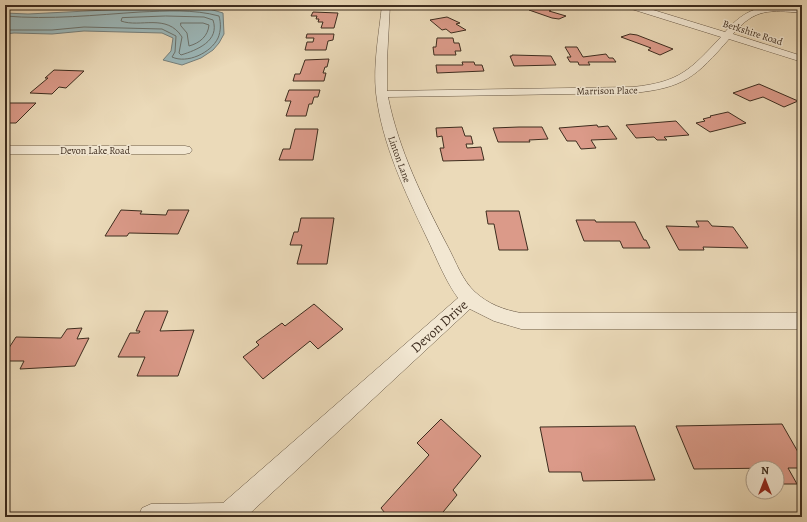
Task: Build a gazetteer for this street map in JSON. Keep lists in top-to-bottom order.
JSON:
{
  "streets": {
    "street": [
      "Berkshire Road",
      "Marrison Place",
      "Devon Lake Road",
      "Linton Lane",
      "Devon Drive"
    ]
  },
  "crossings": [
    ["Berkshire Road", "Marrison Place"],
    ["Marrison Place", "Linton Lane"],
    ["Linton Lane", "Devon Drive"]
  ],
  "north": "top"
}
